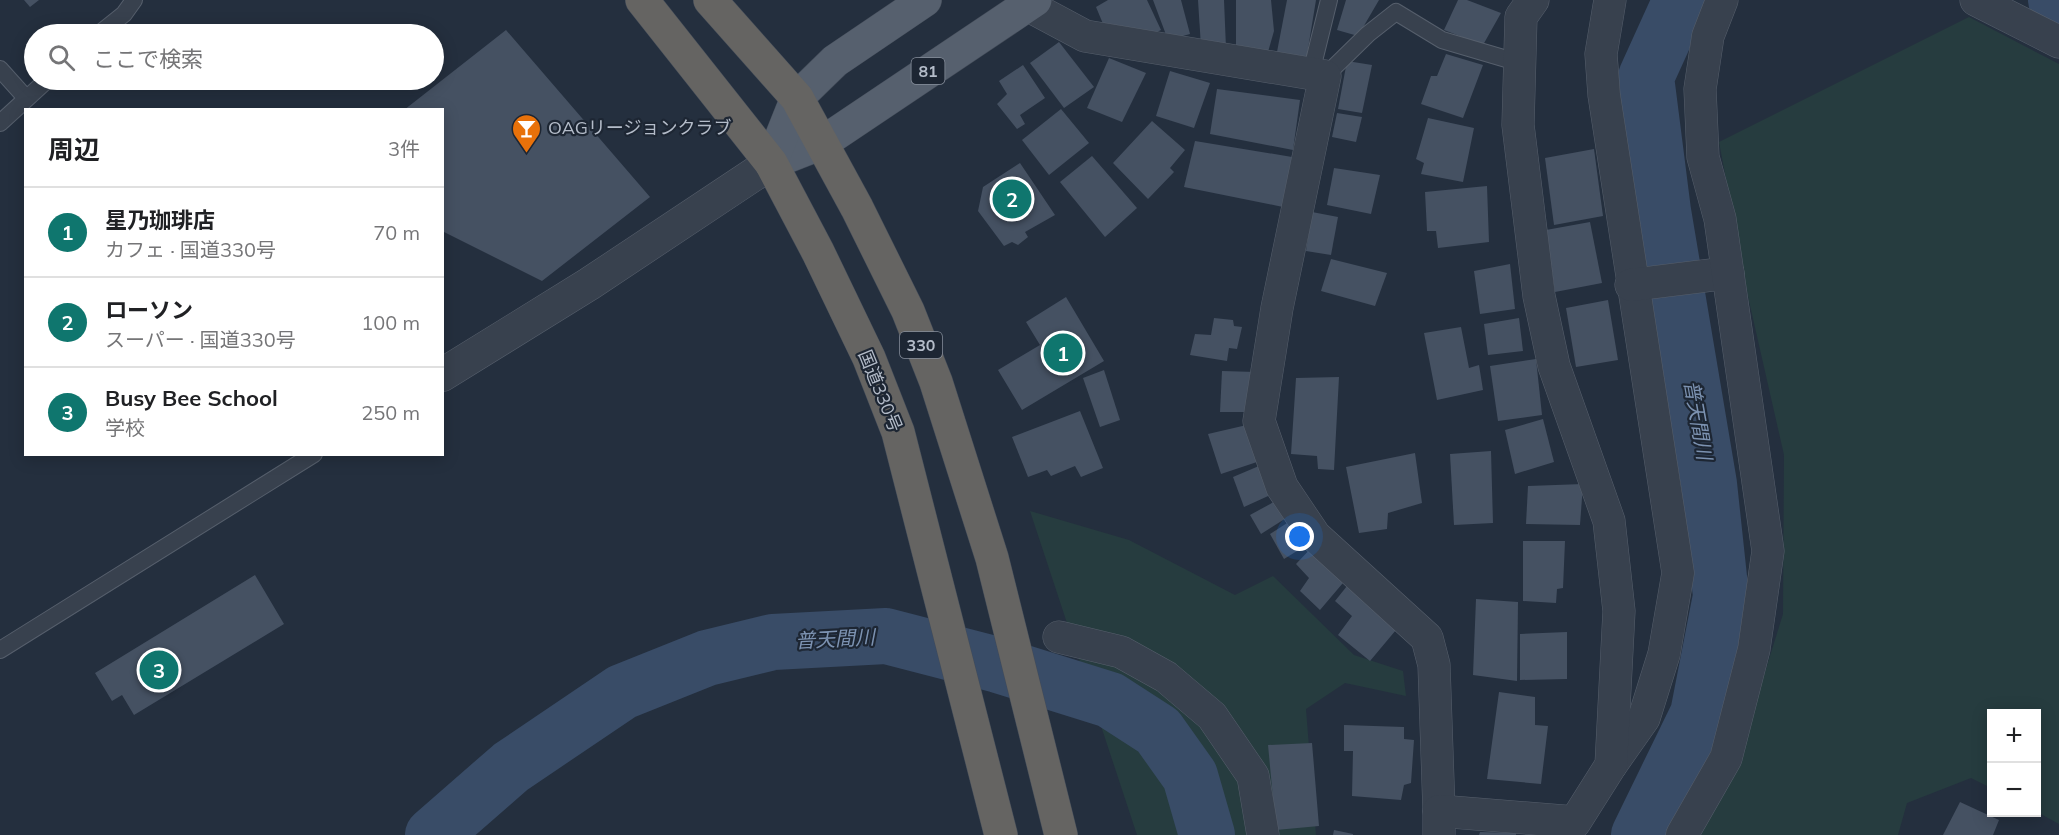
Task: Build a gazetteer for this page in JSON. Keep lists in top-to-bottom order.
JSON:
{
  "streets": {
    "highway": ["330", "国道330号"],
    "main road": ["81"]
  },
  "crossings": [
    ["81", "330"],
    ["81", "国道330号"]
  ],
  "water": ["普天間川"],
  "places": {
    "bar": ["OAGリージョンクラブ"]
  },
  "page": {
    "search": "ここで検索",
    "heading": ["周辺", "3件"],
    "pins": ["2", "1", "3"],
    "list": [
      {
        "mark": "1",
        "name": "星乃珈琲店",
        "note": "カフェ · 国道330号",
        "value": "70 m"
      },
      {
        "mark": "2",
        "name": "ローソン",
        "note": "スーパー · 国道330号",
        "value": "100 m"
      },
      {
        "mark": "3",
        "name": "Busy Bee School",
        "note": "学校",
        "value": "250 m"
      }
    ],
    "map_buttons": ["+", "−"]
  }
}
